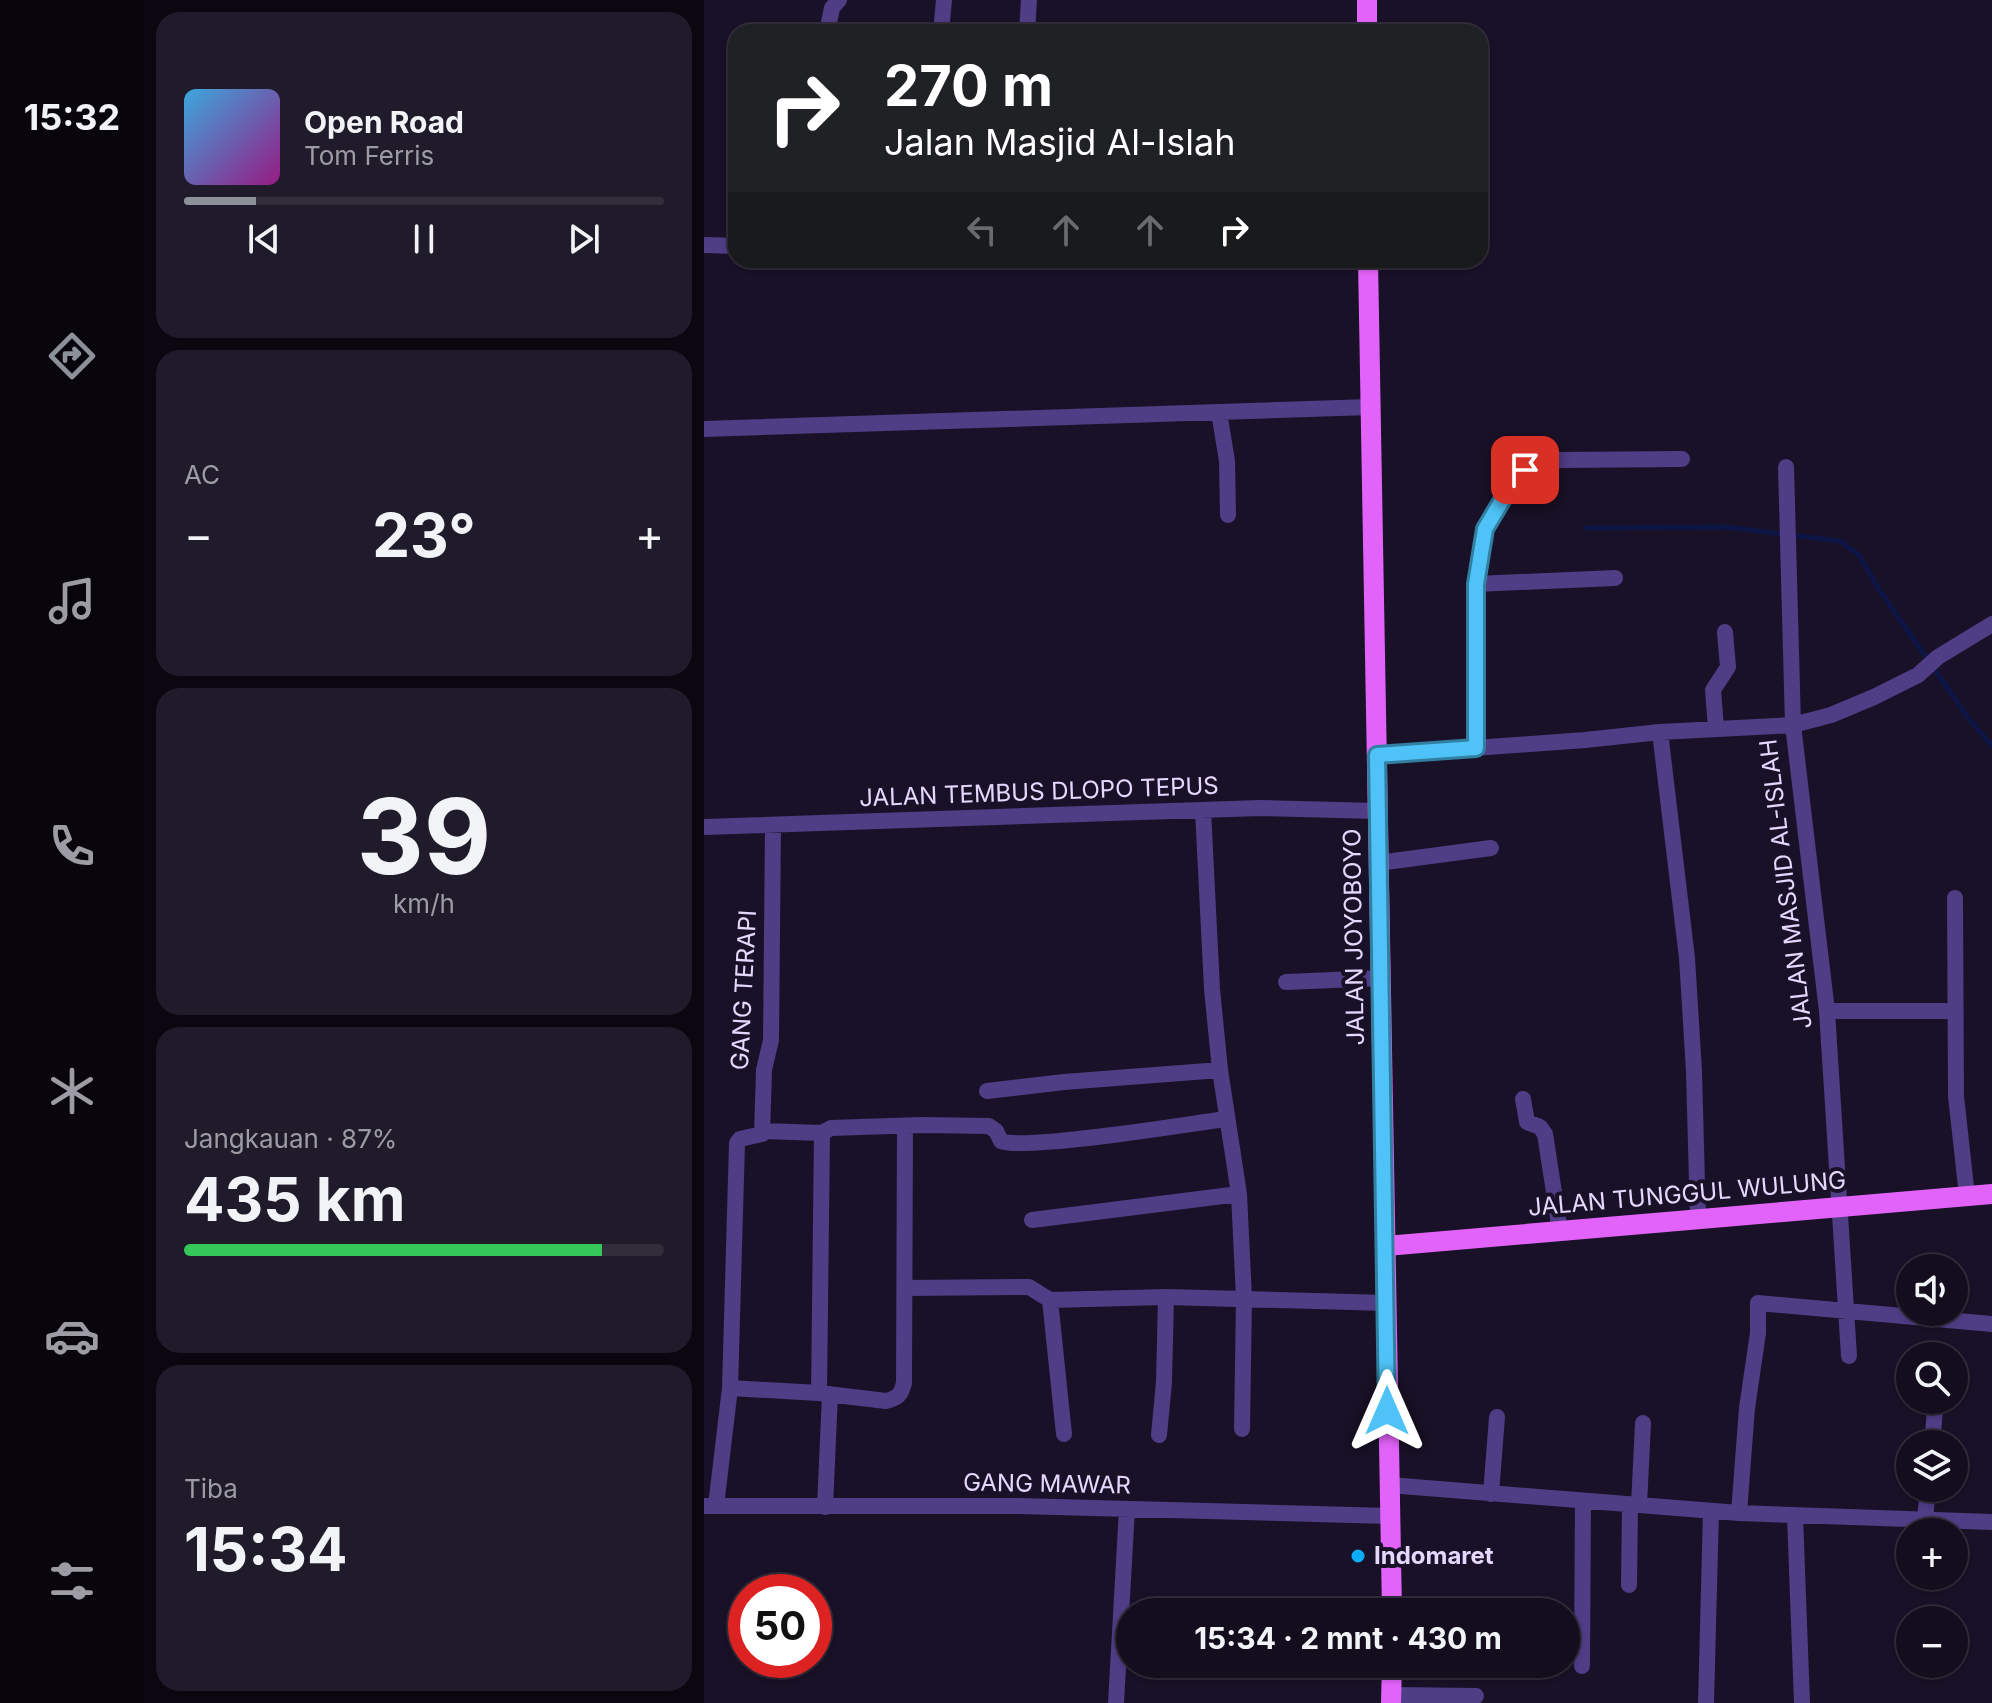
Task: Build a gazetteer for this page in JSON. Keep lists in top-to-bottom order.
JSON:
{
  "streets": {
    "main road": ["JALAN JOYOBOYO", "JALAN TUNGGUL WULUNG"],
    "street": [
      "JALAN TEMBUS DLOPO TEPUS",
      "JALAN MASJID AL-ISLAH",
      "GANG TERAPI",
      "GANG MAWAR"
    ]
  },
  "crossings": [
    ["JALAN TEMBUS DLOPO TEPUS", "JALAN JOYOBOYO"],
    ["JALAN TEMBUS DLOPO TEPUS", "GANG TERAPI"],
    ["JALAN MASJID AL-ISLAH", "JALAN JOYOBOYO"],
    ["JALAN MASJID AL-ISLAH", "JALAN TUNGGUL WULUNG"],
    ["JALAN JOYOBOYO", "JALAN TUNGGUL WULUNG"],
    ["JALAN JOYOBOYO", "GANG MAWAR"]
  ],
  "places": ["Indomaret"],
  "page": {
    "tabs": "15:32",
    "turn": ["270 m", "Jalan Masjid Al-Islah"],
    "song": ["Open Road", "Tom Ferris"],
    "tile": [
      "AC",
      ["39", "km/h"],
      ["Jangkauan · 87%", "435 km"],
      ["Tiba", "15:34"]
    ],
    "heat": ["−", "23°", "+"],
    "map_buttons": ["+", "−"],
    "limit": "50",
    "trip": "15:34 · 2 mnt · 430 m"
  }
}
